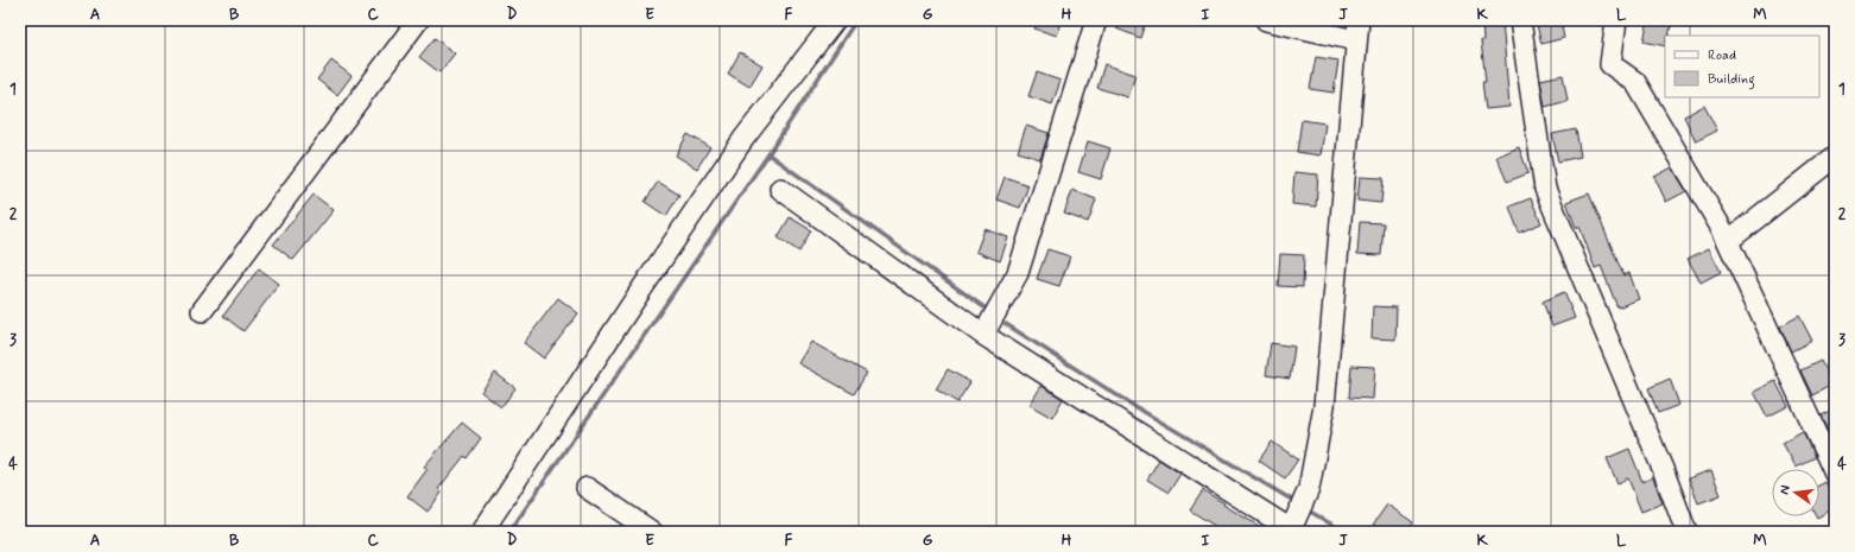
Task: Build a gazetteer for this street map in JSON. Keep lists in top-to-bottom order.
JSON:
{
  "legend": ["Road", "Building"],
  "north": "left",
  "grid": {
    "columns": [
      "A",
      "B",
      "C",
      "D",
      "E",
      "F",
      "G",
      "H",
      "I",
      "J",
      "K",
      "L",
      "M"
    ],
    "rows": [
      "1",
      "2",
      "3",
      "4"
    ]
  }
}
